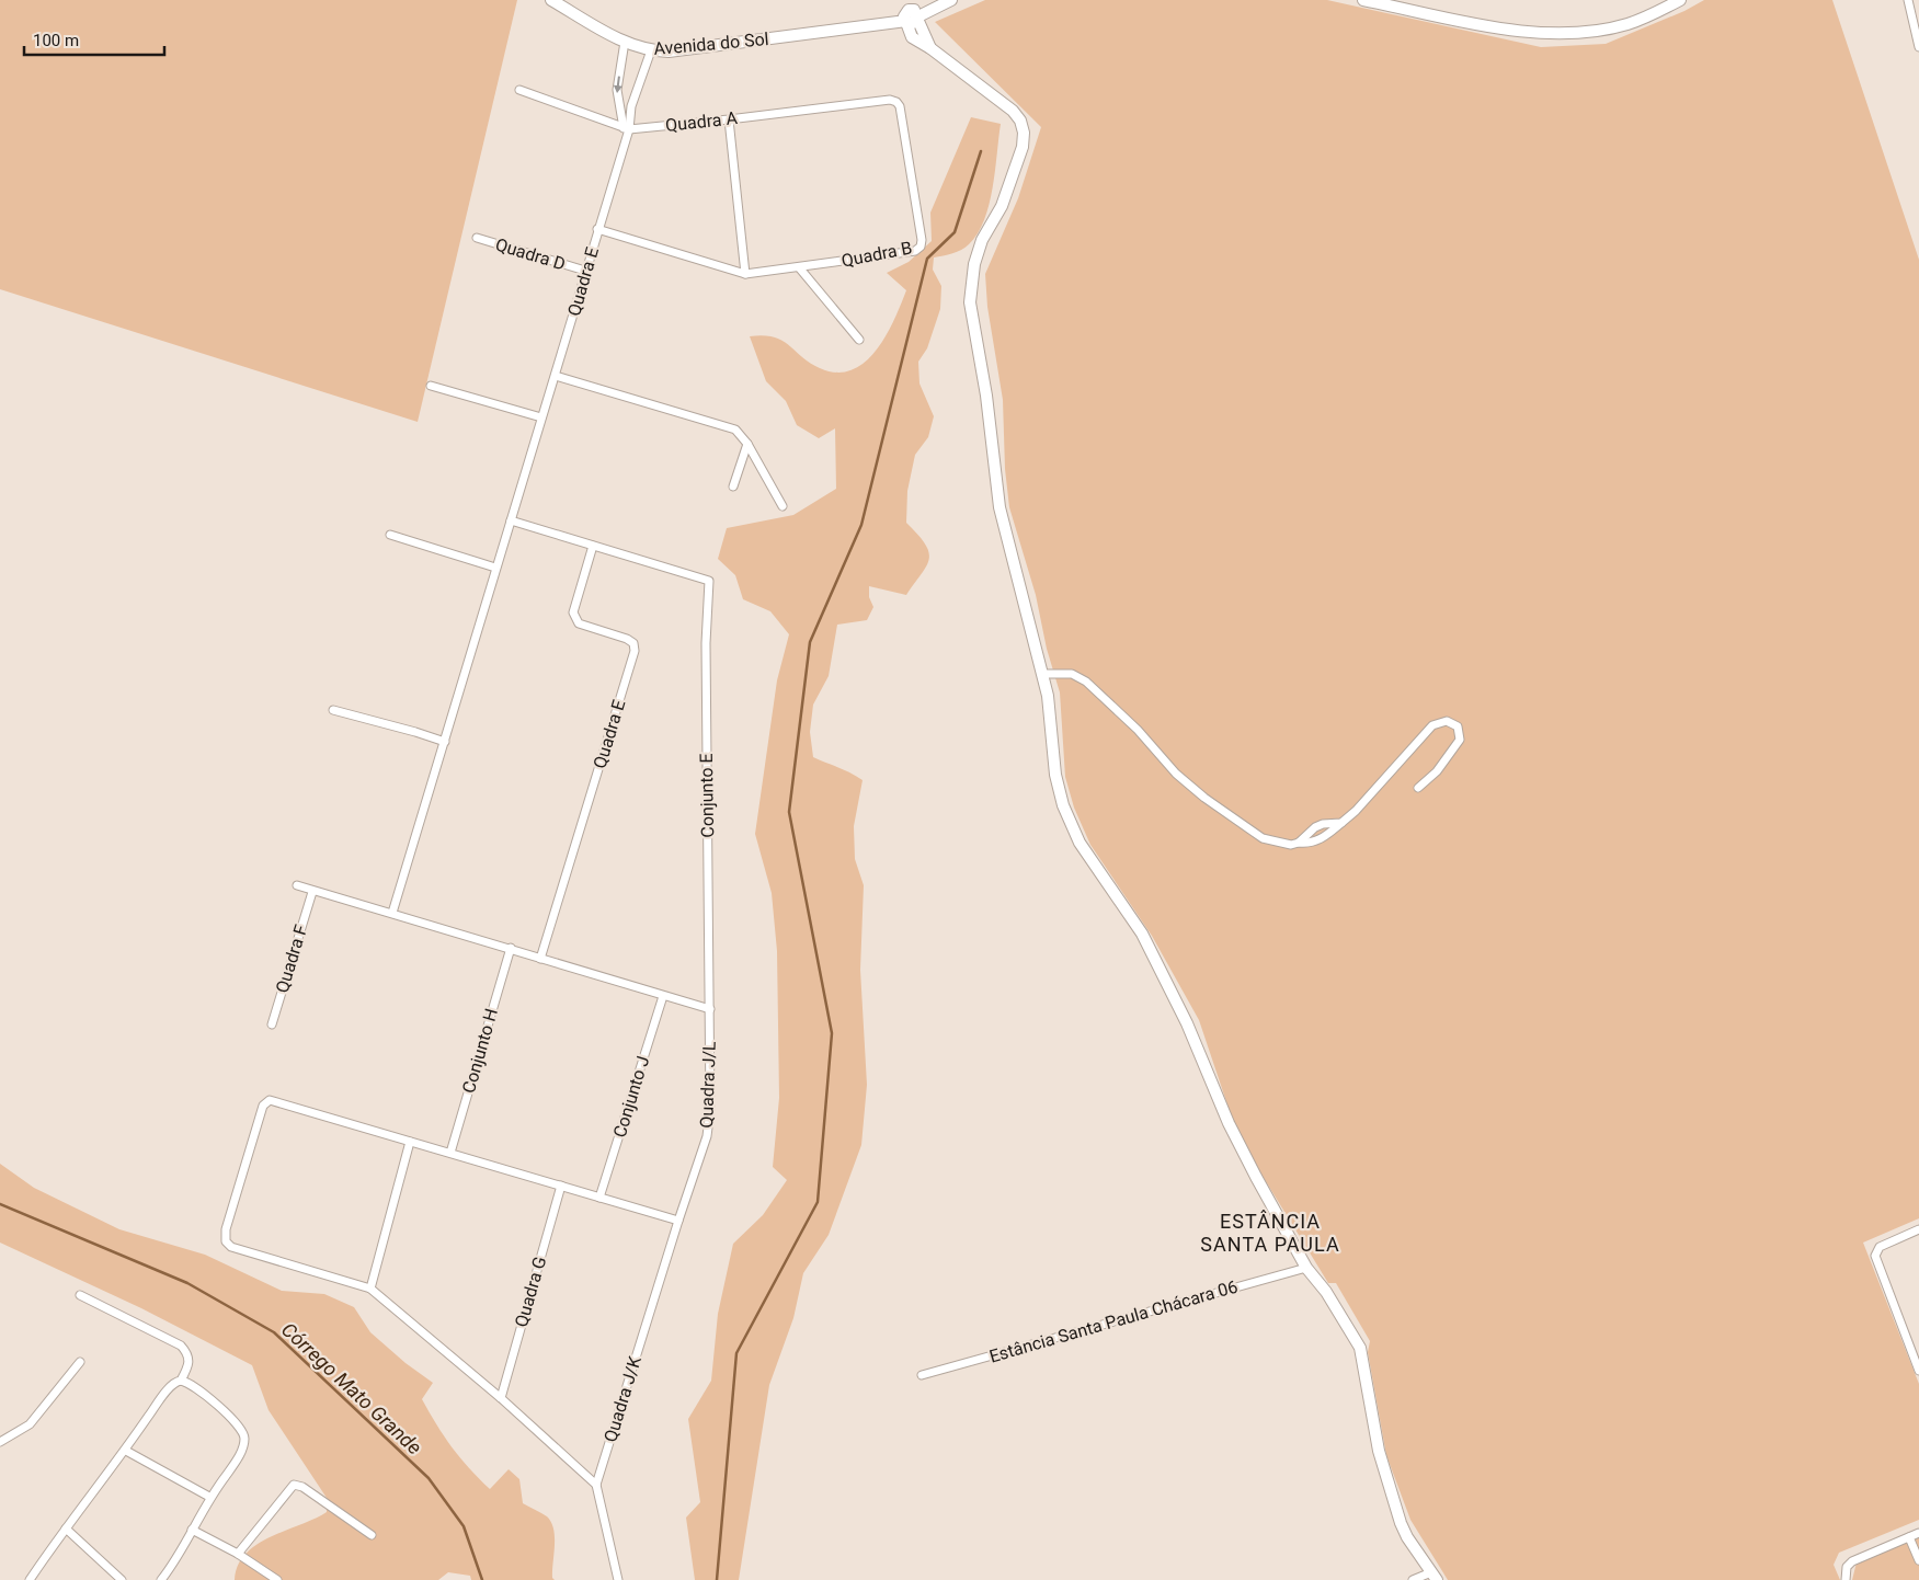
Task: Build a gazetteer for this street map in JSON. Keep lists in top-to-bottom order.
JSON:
{
  "streets": {
    "street": [
      "Avenida do Sol",
      "Quadra A",
      "Quadra D",
      "Quadra B",
      "Quadra E",
      "Conjunto E",
      "Quadra F",
      "Conjunto H",
      "Quadra J/L",
      "Conjunto J",
      "Quadra G",
      "Estância Santa Paula Chácara 06",
      "Quadra J/K"
    ]
  },
  "crossings": [
    ["Avenida do Sol", "Quadra E"],
    ["Quadra A", "Quadra B"],
    ["Quadra A", "Quadra E"],
    ["Quadra D", "Quadra E"],
    ["Quadra B", "Quadra E"],
    ["Quadra E", "Conjunto E"],
    ["Conjunto E", "Quadra J/L"],
    ["Quadra J/L", "Quadra J/K"]
  ],
  "districts": ["ESTÂNCIA SANTA PAULA"],
  "water": ["Córrego Mato Grande"],
  "scale_bar": "100 m"
}
